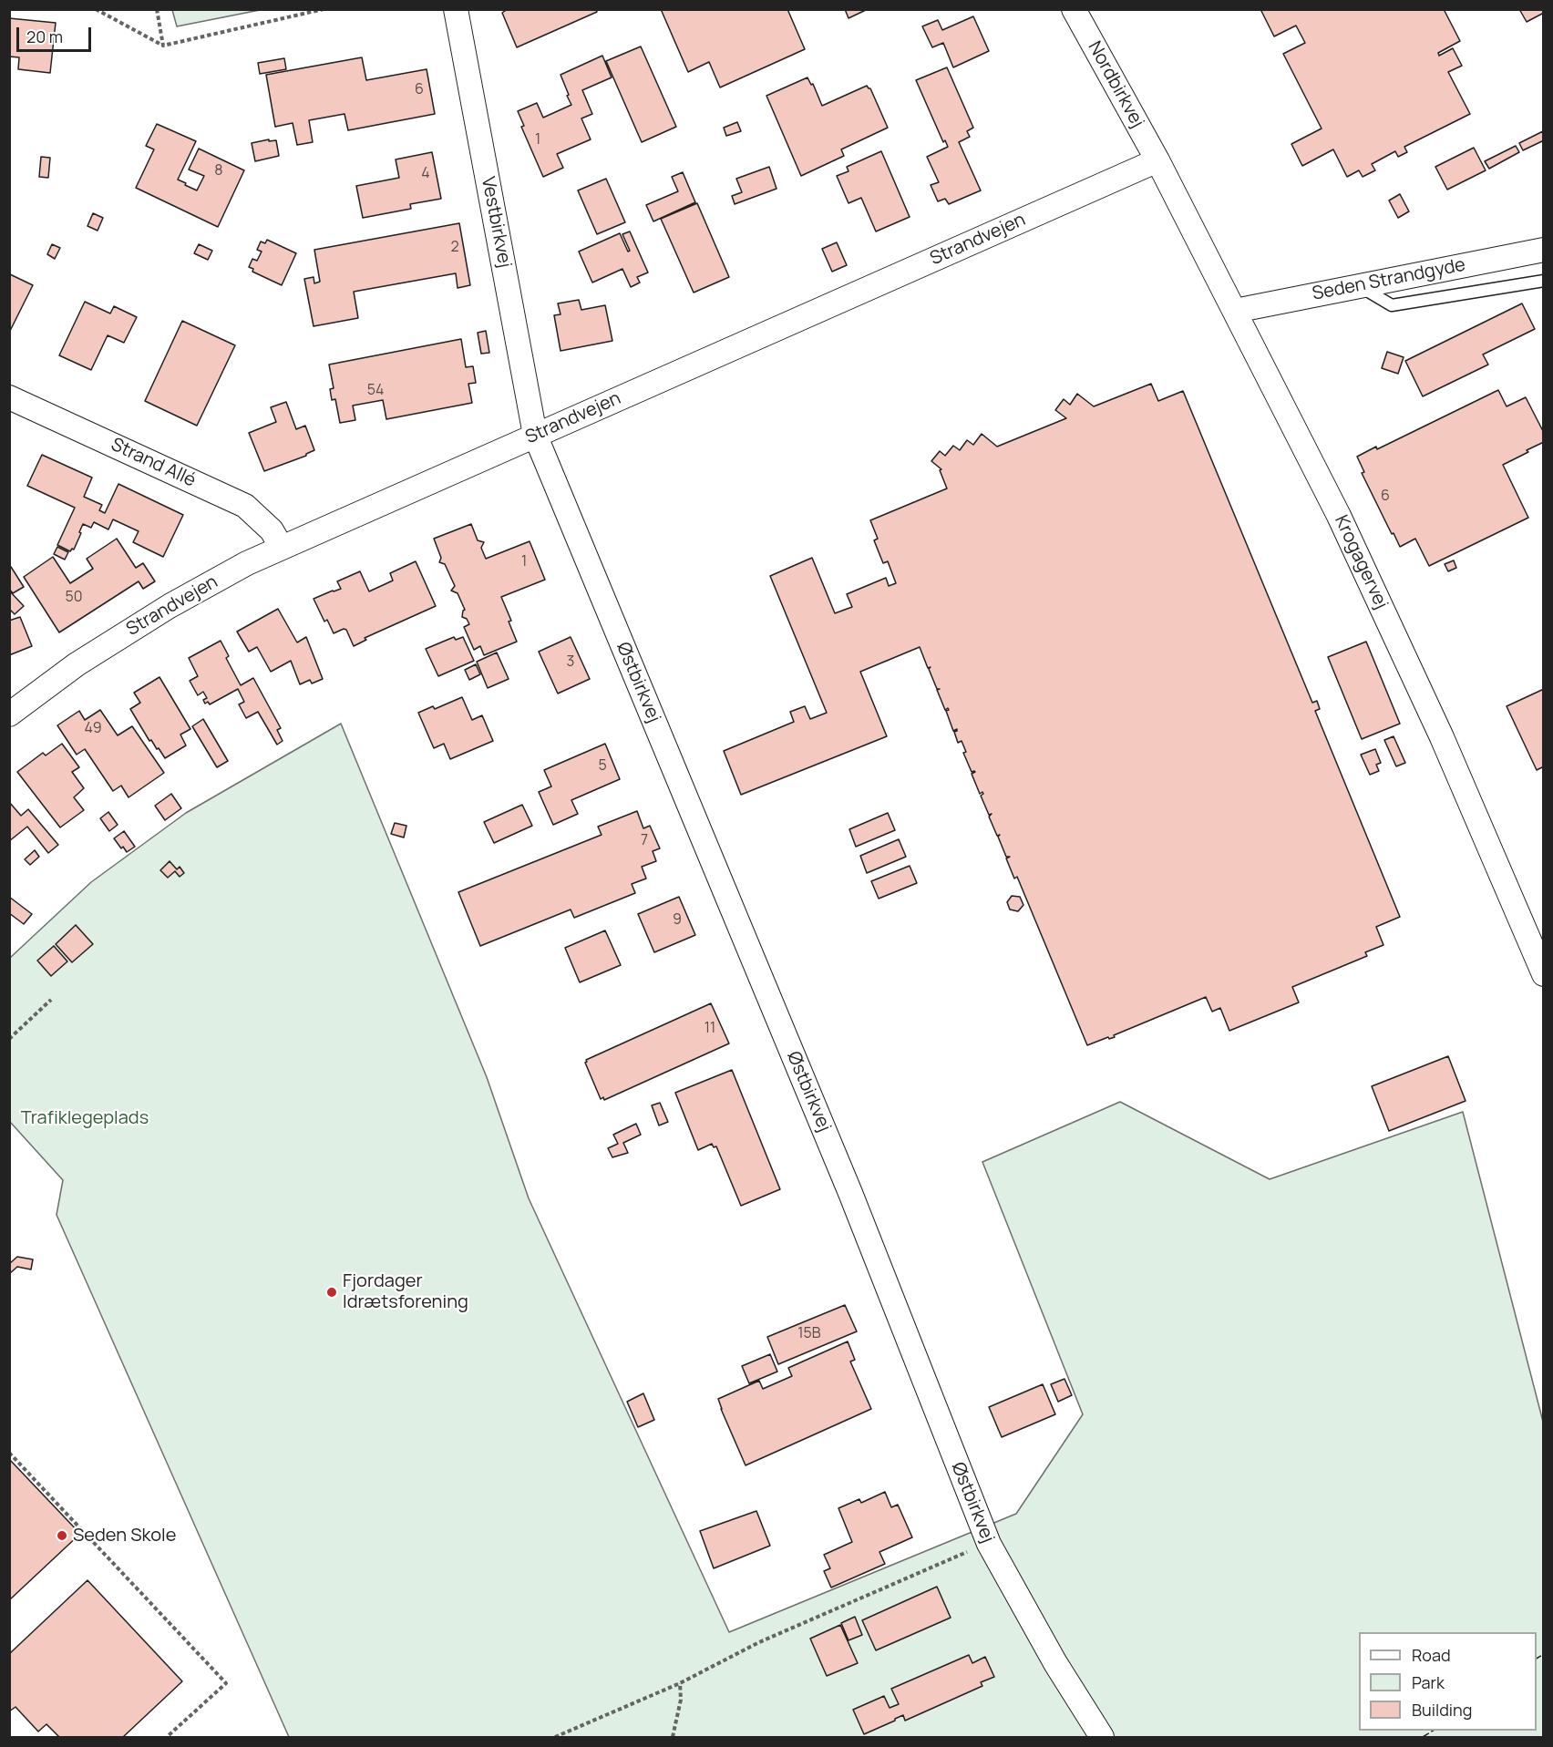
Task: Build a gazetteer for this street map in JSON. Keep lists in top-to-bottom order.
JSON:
{
  "streets": {
    "street": [
      "Nordbirkvej",
      "Vestbirkvej",
      "Strandvejen",
      "Seden Strandgyde",
      "Strand Allé",
      "Krogagervej",
      "Østbirkvej"
    ]
  },
  "crossings": [
    ["Nordbirkvej", "Strandvejen"],
    ["Nordbirkvej", "Krogagervej"],
    ["Vestbirkvej", "Strandvejen"],
    ["Vestbirkvej", "Østbirkvej"],
    ["Strandvejen", "Strand Allé"],
    ["Strandvejen", "Krogagervej"],
    ["Strandvejen", "Østbirkvej"],
    ["Seden Strandgyde", "Krogagervej"]
  ],
  "parks": ["Trafiklegeplads"],
  "places": ["Fjordager Idrætsforening", "Seden Skole"],
  "house_numbers": [
    "6",
    "1",
    "8",
    "4",
    "2",
    "54",
    "6",
    "1",
    "50",
    "3",
    "49",
    "5",
    "7",
    "9",
    "11",
    "15B"
  ],
  "legend": ["Road", "Park", "Building"],
  "scale_bar": "20 m"
}
